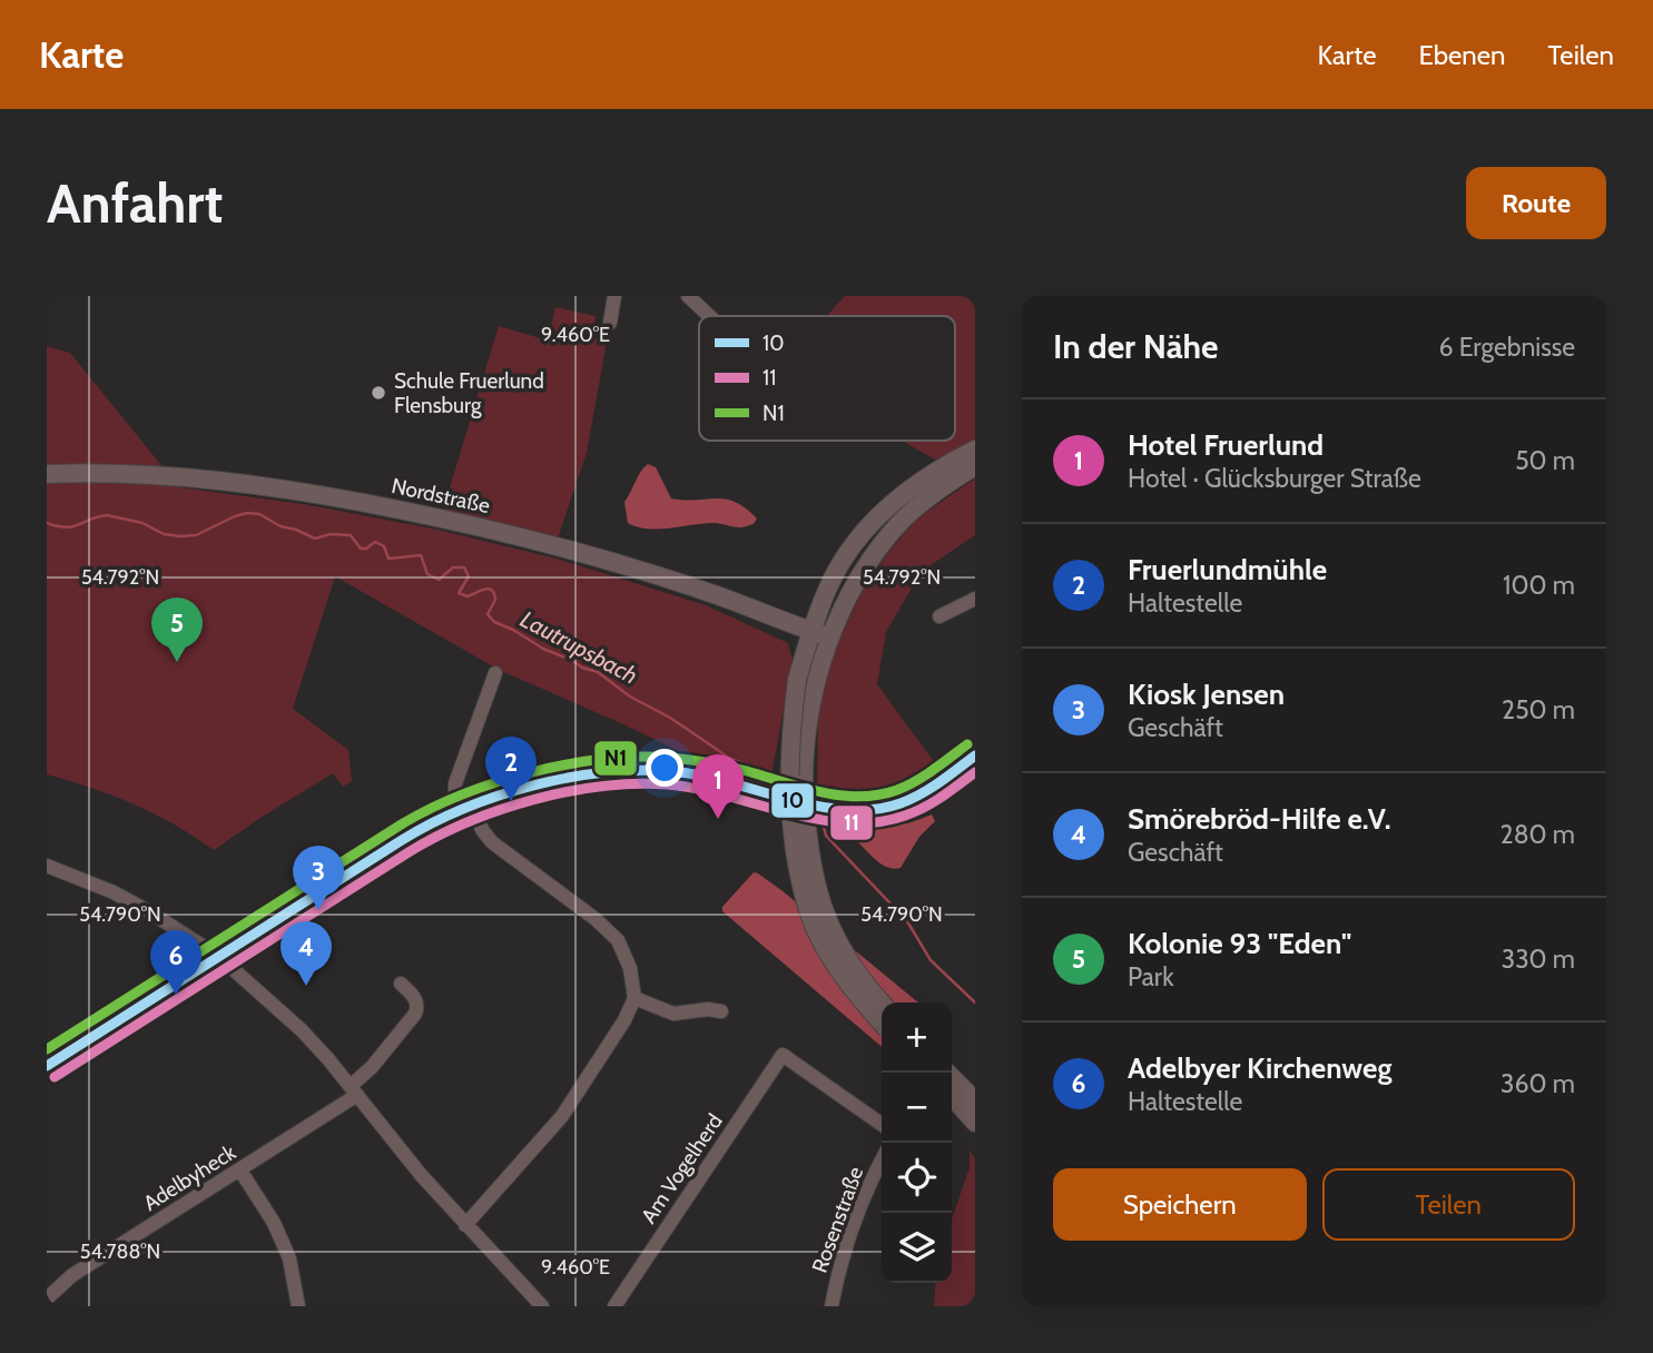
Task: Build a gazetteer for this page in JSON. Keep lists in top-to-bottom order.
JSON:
{
  "streets": {
    "main road": ["Nordstraße"],
    "street": ["Am Vogelherd", "Adelbyheck", "Rosenstraße"]
  },
  "water": ["Lautrupsbach"],
  "places": ["Schule Fruerlund Flensburg"],
  "lines": ["transit line N1", "transit line 10", "transit line 11"],
  "legend": ["10", "11", "N1"],
  "page": {
    "header": "Karte",
    "nav": ["Karte", "Ebenen", "Teilen"],
    "buttons": [
      "Route",
      ["Speichern", "Teilen"]
    ],
    "title": "Anfahrt",
    "heading": ["In der Nähe", "6 Ergebnisse"],
    "list": [
      {
        "mark": "1",
        "name": "Hotel Fruerlund",
        "note": "Hotel · Glücksburger Straße",
        "value": "50 m"
      },
      {
        "mark": "2",
        "name": "Fruerlundmühle",
        "note": "Haltestelle",
        "value": "100 m"
      },
      {
        "mark": "3",
        "name": "Kiosk Jensen",
        "note": "Geschäft",
        "value": "250 m"
      },
      {
        "mark": "4",
        "name": "Smörebröd-Hilfe e.V.",
        "note": "Geschäft",
        "value": "280 m"
      },
      {
        "mark": "5",
        "name": "Kolonie 93 \"Eden\"",
        "note": "Park",
        "value": "330 m"
      },
      {
        "mark": "6",
        "name": "Adelbyer Kirchenweg",
        "note": "Haltestelle",
        "value": "360 m"
      }
    ],
    "pins": [
      "5",
      "2",
      "1",
      "3",
      "4",
      "6"
    ],
    "map_buttons": ["+", "−"]
  },
  "coordinates": [
    "9.460°E",
    "54.792°N",
    "54.790°N",
    "54.788°N"
  ]
}
